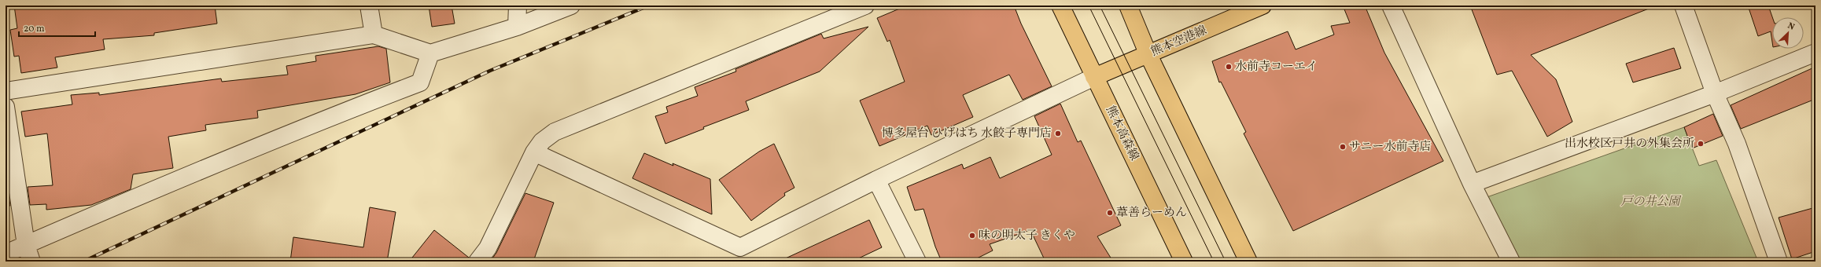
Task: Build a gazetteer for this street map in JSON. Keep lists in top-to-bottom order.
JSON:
{
  "streets": {
    "main road": ["熊本空港線", "熊本高森線"]
  },
  "crossings": [
    ["熊本空港線", "熊本高森線"]
  ],
  "parks": ["戸の井公園"],
  "places": [
    "水前寺コーエイ",
    "博多屋台 ひげはち 水餃子専門店",
    "出水校区戸井の外集会所",
    "サニー水前寺店",
    "葦善らーめん",
    "味の明太子 きくや"
  ],
  "scale_bar": "20 m",
  "north": "top right"
}
